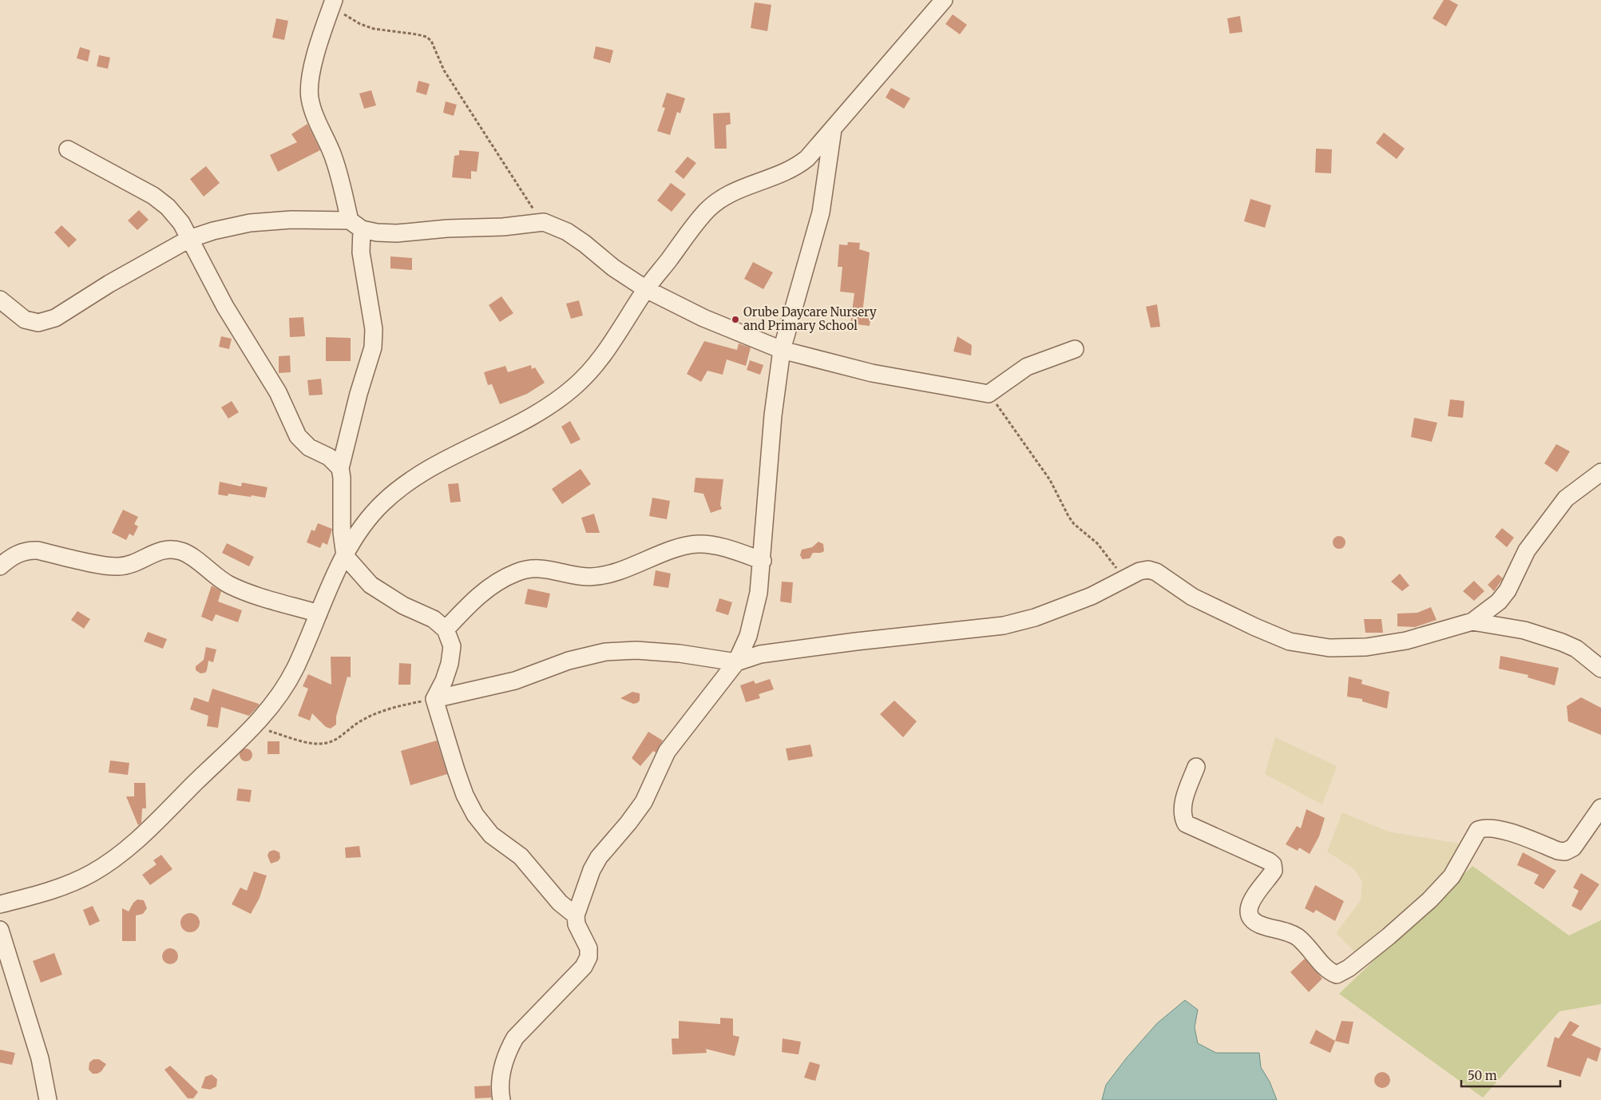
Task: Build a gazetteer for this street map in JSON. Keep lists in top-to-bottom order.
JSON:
{
  "places": ["Orube Daycare Nursery and Primary School"],
  "scale_bar": "50 m"
}
